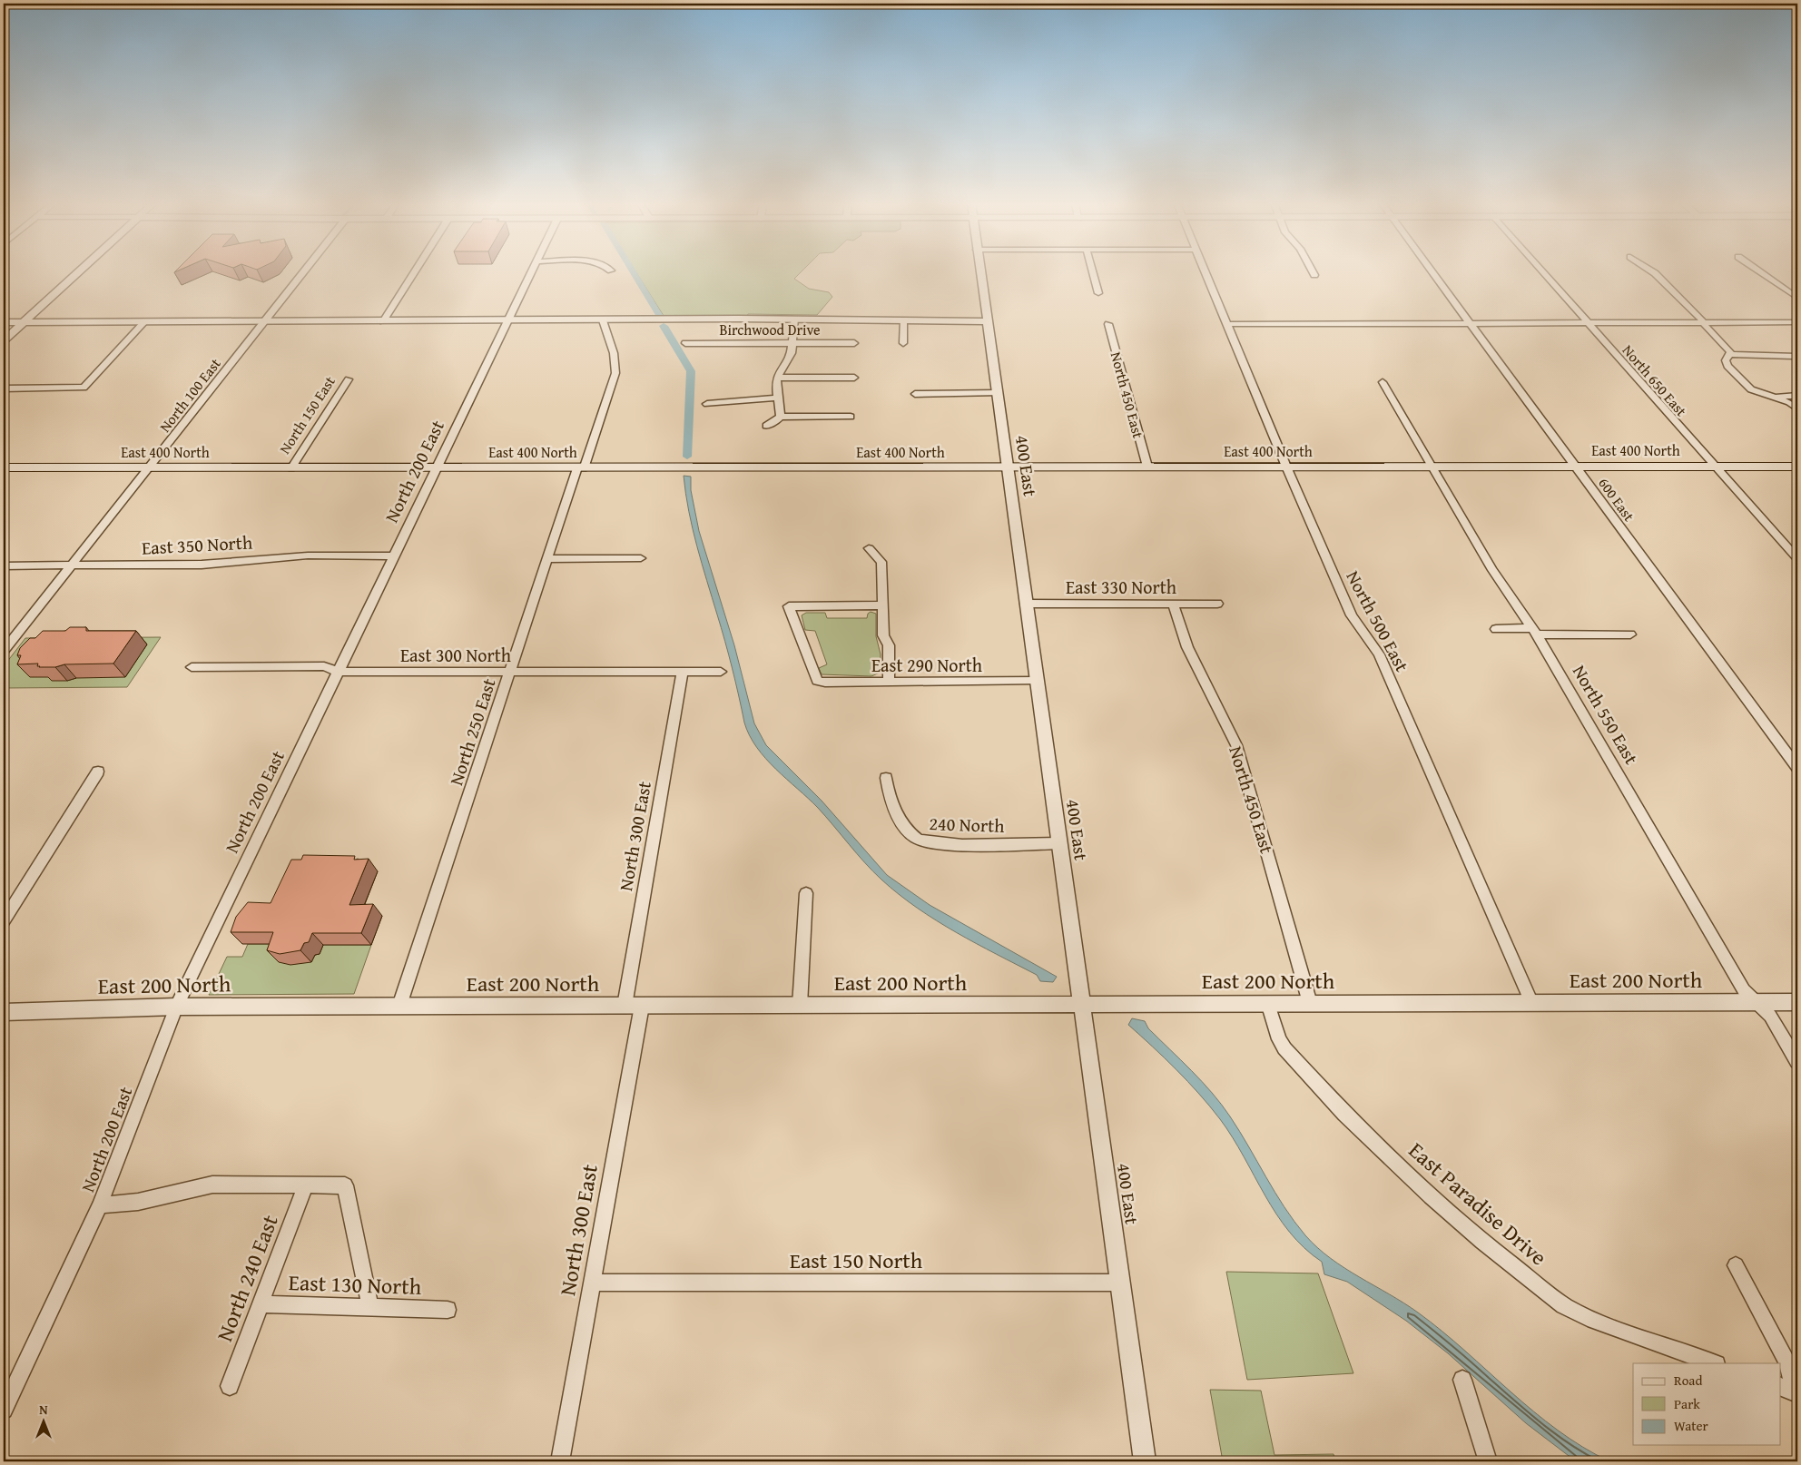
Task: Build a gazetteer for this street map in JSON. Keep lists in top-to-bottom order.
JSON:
{
  "streets": {
    "main road": ["East 400 North"],
    "street": [
      "Birchwood Drive",
      "North 650 East",
      "North 100 East",
      "North 450 East",
      "North 150 East",
      "400 East",
      "North 200 East",
      "600 East",
      "East 350 North",
      "East 330 North",
      "North 500 East",
      "East 300 North",
      "East 290 North",
      "North 550 East",
      "North 250 East",
      "240 North",
      "North 300 East",
      "East 200 North",
      "East Paradise Drive",
      "East 150 North",
      "North 240 East",
      "East 130 North"
    ]
  },
  "crossings": [
    ["North 650 East", "East 400 North"],
    ["North 100 East", "East 400 North"],
    ["North 100 East", "East 350 North"],
    ["North 450 East", "East 400 North"],
    ["North 450 East", "East 330 North"],
    ["North 450 East", "East 200 North"],
    ["North 150 East", "East 400 North"],
    ["East 400 North", "400 East"],
    ["East 400 North", "North 200 East"],
    ["East 400 North", "600 East"],
    ["East 400 North", "North 500 East"],
    ["East 400 North", "North 550 East"],
    ["East 400 North", "North 250 East"],
    ["400 East", "East 330 North"],
    ["400 East", "East 290 North"],
    ["400 East", "240 North"],
    ["400 East", "East 200 North"],
    ["400 East", "East 150 North"],
    ["North 200 East", "East 350 North"],
    ["North 200 East", "East 300 North"],
    ["North 200 East", "East 200 North"],
    ["North 500 East", "East 200 North"],
    ["East 300 North", "North 250 East"],
    ["East 300 North", "North 300 East"],
    ["North 550 East", "East 200 North"],
    ["North 250 East", "East 200 North"],
    ["North 300 East", "East 200 North"],
    ["North 300 East", "East 150 North"],
    ["East 200 North", "East Paradise Drive"],
    ["North 240 East", "East 130 North"]
  ],
  "legend": ["Road", "Park", "Water"],
  "north": "top"
}
